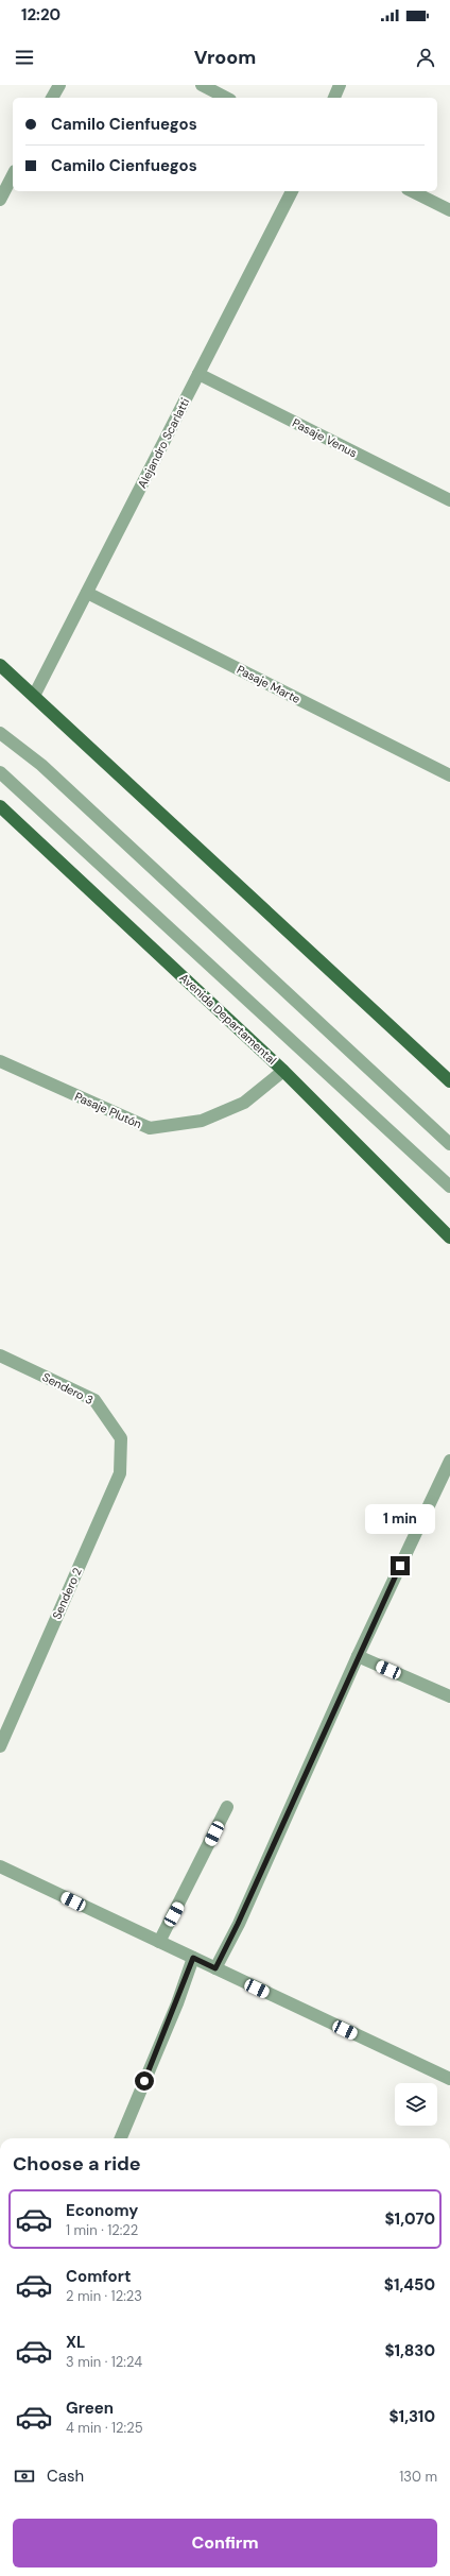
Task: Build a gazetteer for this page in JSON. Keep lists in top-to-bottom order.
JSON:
{
  "streets": {
    "main road": ["Avenida Departamental"],
    "street": [
      "Pasaje Venus",
      "Alejandro Scarlatti",
      "Pasaje Marte",
      "Pasaje Plutón",
      "Sendero 3",
      "Sendero 2"
    ]
  },
  "crossings": [
    ["Pasaje Venus", "Alejandro Scarlatti"],
    ["Alejandro Scarlatti", "Pasaje Marte"],
    ["Avenida Departamental", "Pasaje Plutón"],
    ["Sendero 3", "Sendero 2"]
  ],
  "page": {
    "status": "12:20",
    "header": "Vroom",
    "banner": ["Camilo Cienfuegos", "Camilo Cienfuegos"],
    "bubble": "1 min",
    "heading": "Choose a ride",
    "list": [
      {
        "name": "Economy",
        "note": "1 min · 12:22",
        "value": "$1,070"
      },
      {
        "name": "Comfort",
        "note": "2 min · 12:23",
        "value": "$1,450"
      },
      {
        "name": "XL",
        "note": "3 min · 12:24",
        "value": "$1,830"
      },
      {
        "name": "Green",
        "note": "4 min · 12:25",
        "value": "$1,310"
      }
    ],
    "pay": ["Cash", "130 m"],
    "buttons": "Confirm"
  }
}
